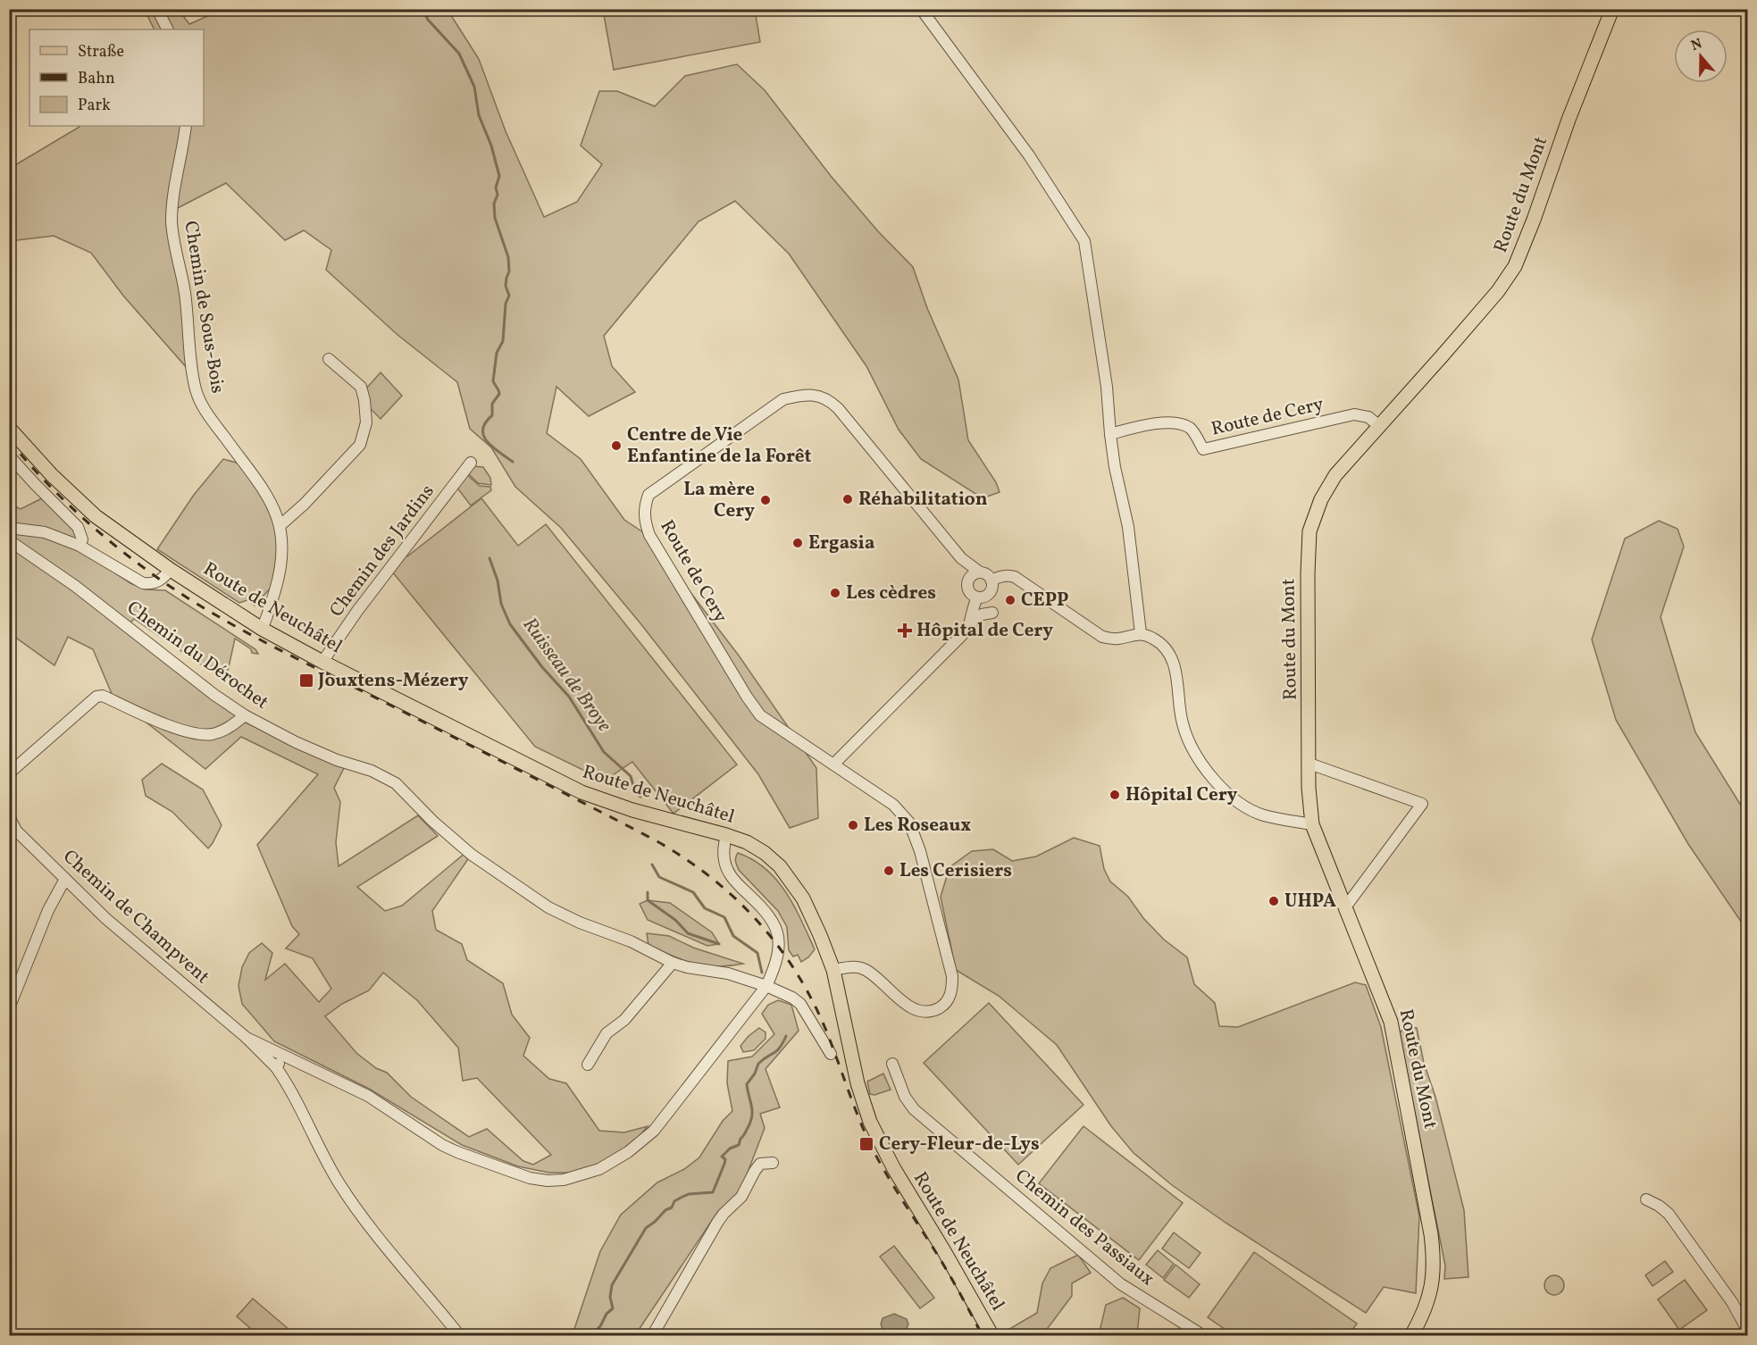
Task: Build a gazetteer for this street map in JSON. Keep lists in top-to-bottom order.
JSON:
{
  "streets": {
    "main road": ["Route du Mont", "Route de Neuchâtel"],
    "street": [
      "Chemin de Sous-Bois",
      "Route de Cery",
      "Chemin des Jardins",
      "Chemin du Dérochet",
      "Chemin de Champvent",
      "Chemin des Passiaux"
    ]
  },
  "crossings": [
    ["Route du Mont", "Route de Cery"],
    ["Chemin de Sous-Bois", "Route de Neuchâtel"],
    ["Route de Cery", "Route de Neuchâtel"],
    ["Chemin des Jardins", "Route de Neuchâtel"],
    ["Route de Neuchâtel", "Chemin de Champvent"],
    ["Chemin du Dérochet", "Chemin de Champvent"]
  ],
  "water": ["Ruisseau de Broye"],
  "places": {
    "other": [
      "Centre de Vie Enfantine de la Forêt",
      "Réhabilitation",
      "La mère Cery",
      "Ergasia",
      "Les cèdres",
      "CEPP",
      "Hôpital Cery",
      "Les Roseaux",
      "Les Cerisiers",
      "UHPA"
    ],
    "health": ["Hôpital de Cery"],
    "transit": ["Jouxtens-Mézery", "Cery-Fleur-de-Lys"]
  },
  "legend": ["Straße", "Bahn", "Park"],
  "north": "top"
}
